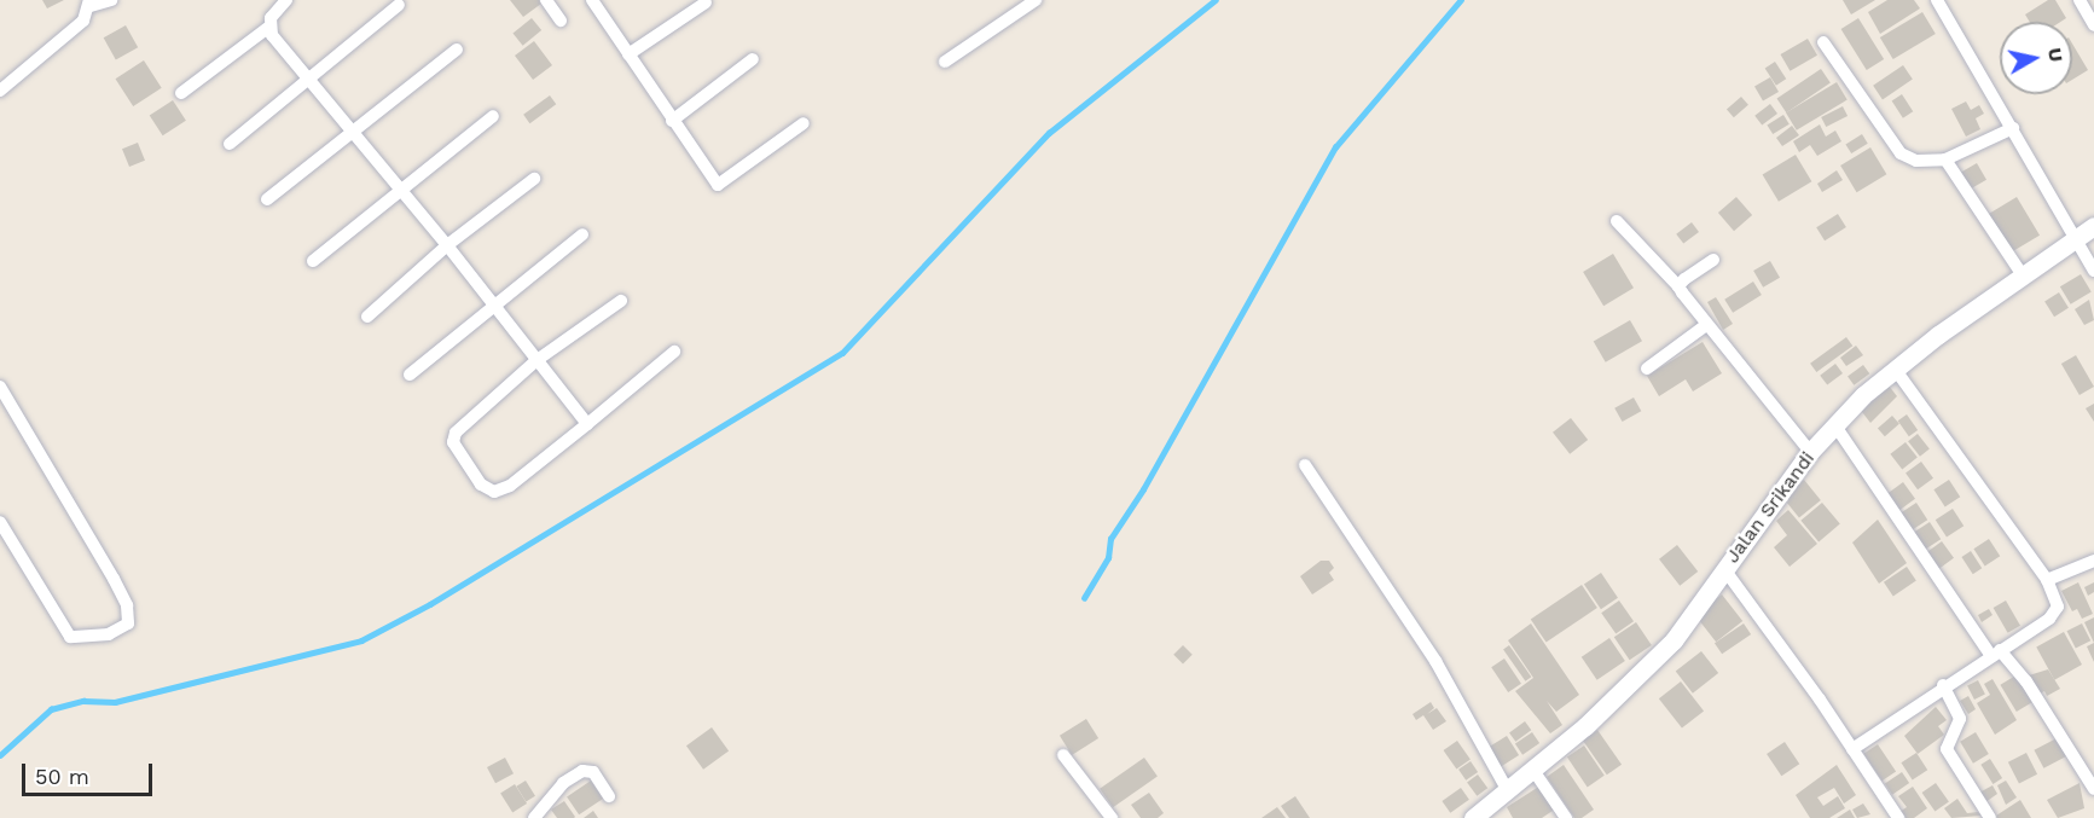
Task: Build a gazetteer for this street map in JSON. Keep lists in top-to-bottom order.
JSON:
{
  "streets": {
    "street": ["Jalan Srikandi"]
  },
  "scale_bar": "50 m",
  "north": "right"
}
